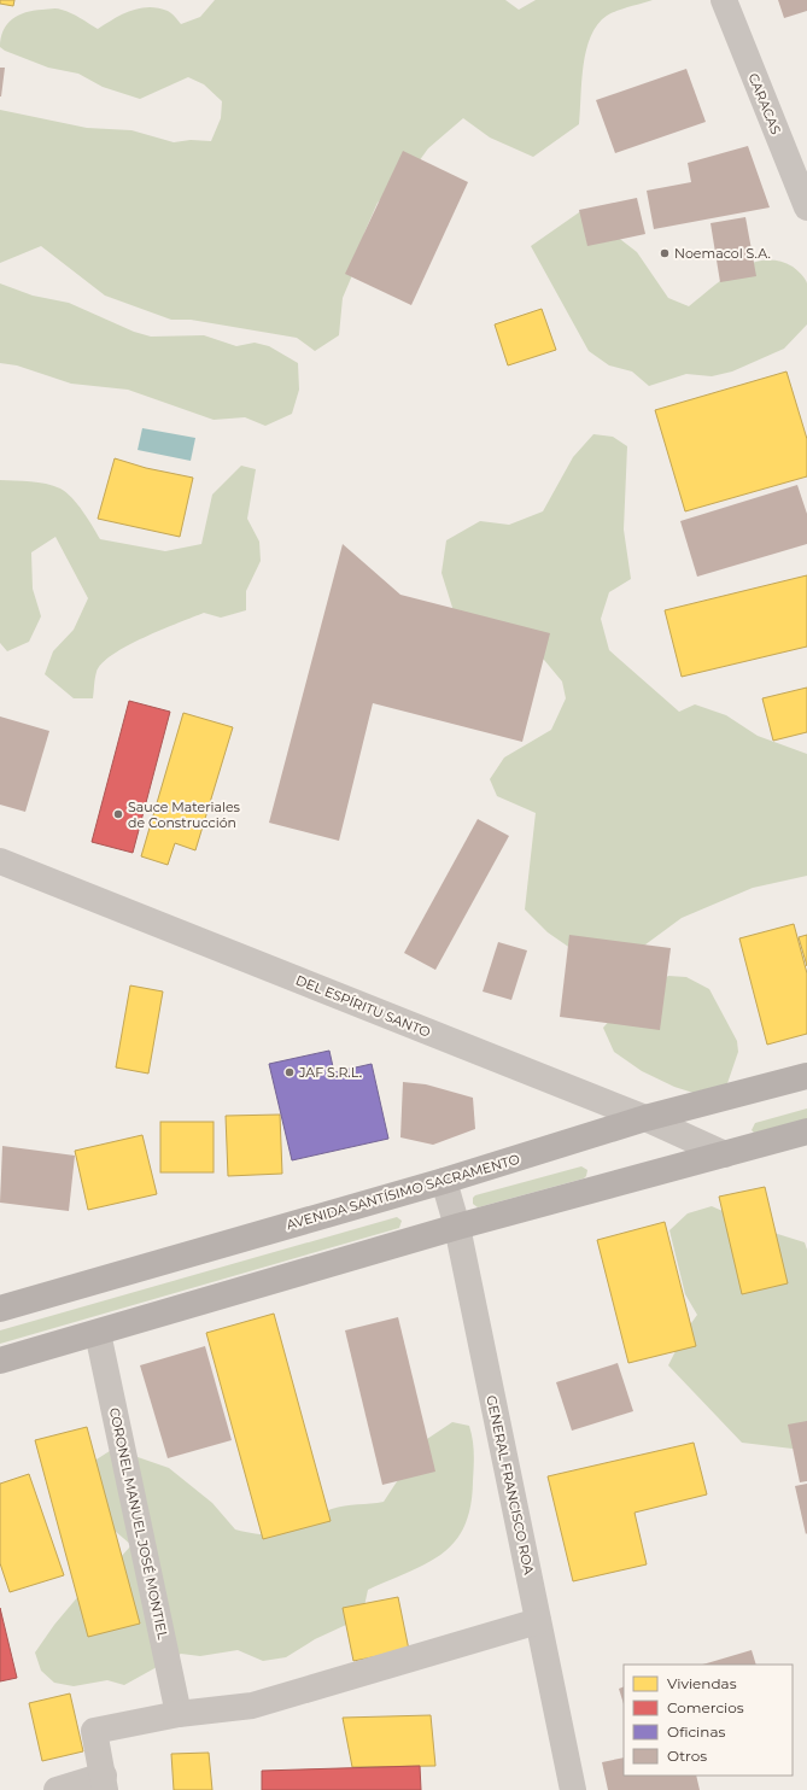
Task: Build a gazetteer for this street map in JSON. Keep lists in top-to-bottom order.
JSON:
{
  "streets": {
    "main road": ["AVENIDA SANTÍSIMO SACRAMENTO"],
    "street": [
      "CARACAS",
      "DEL ESPÍRITU SANTO",
      "GENERAL FRANCISCO ROA",
      "CORONEL MANUEL JOSÉ MONTIEL"
    ]
  },
  "crossings": [
    ["DEL ESPÍRITU SANTO", "AVENIDA SANTÍSIMO SACRAMENTO"],
    ["AVENIDA SANTÍSIMO SACRAMENTO", "GENERAL FRANCISCO ROA"]
  ],
  "places": ["Noemacol S.A.", "Sauce Materiales de Construcción", "JAF S.R.L."],
  "legend": [
    "Viviendas",
    "Comercios",
    "Oficinas",
    "Otros"
  ]
}
